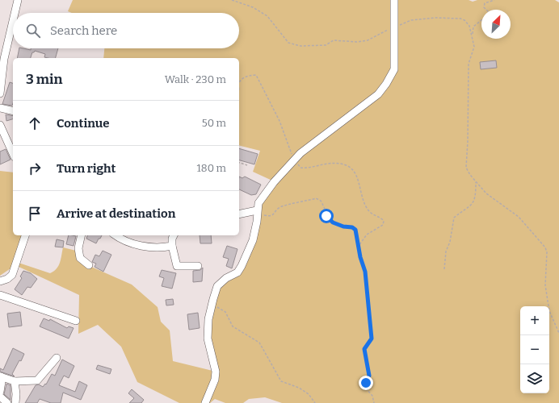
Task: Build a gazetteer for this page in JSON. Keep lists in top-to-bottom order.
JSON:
{
  "north": "top right",
  "page": {
    "search": "Search here",
    "heading": ["3 min", "Walk · 230 m"],
    "list": [
      ["Continue", "50 m"],
      ["Turn right", "180 m"],
      "Arrive at destination"
    ],
    "map_buttons": ["+", "−"]
  }
}
